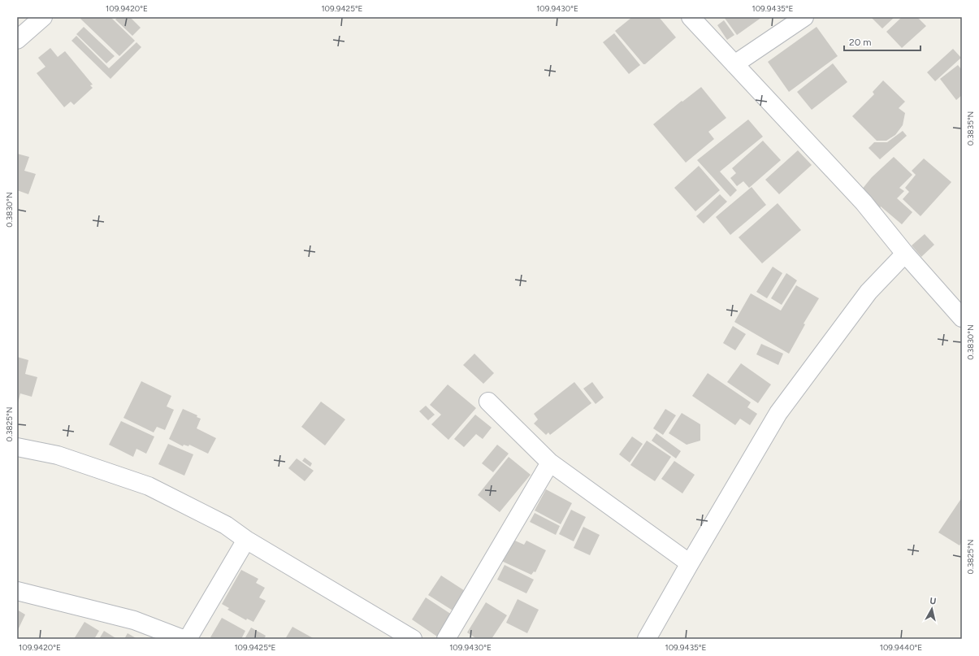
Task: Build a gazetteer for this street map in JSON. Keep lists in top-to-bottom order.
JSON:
{
  "scale_bar": "20 m",
  "north": "top",
  "coordinates": [
    "109.9420°E",
    "109.9425°E",
    "109.9430°E",
    "109.9435°E",
    "0.3835°N",
    "0.3830°N",
    "0.3825°N",
    "109.9440°E"
  ]
}
